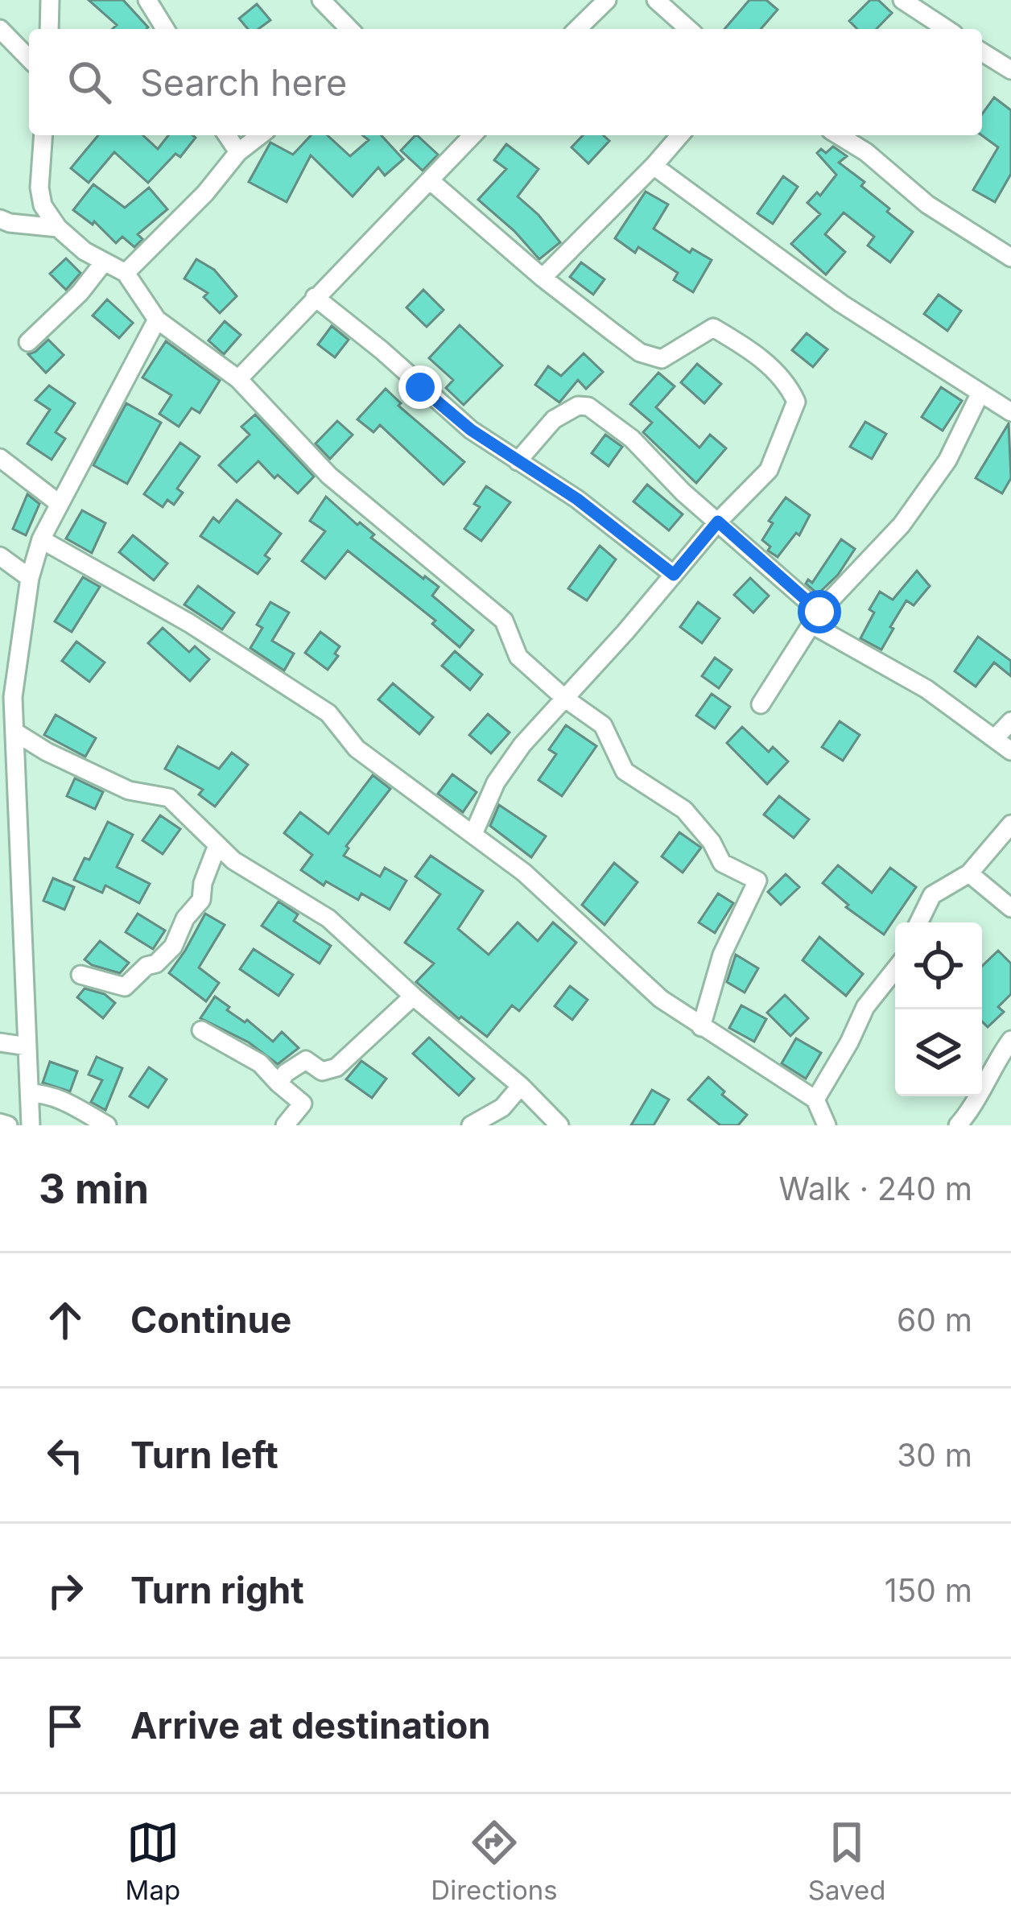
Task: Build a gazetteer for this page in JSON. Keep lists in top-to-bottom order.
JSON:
{
  "page": {
    "search": "Search here",
    "heading": ["3 min", "Walk · 240 m"],
    "list": [
      ["Continue", "60 m"],
      ["Turn left", "30 m"],
      ["Turn right", "150 m"],
      "Arrive at destination"
    ],
    "nav": ["Map", "Directions", "Saved"]
  }
}
